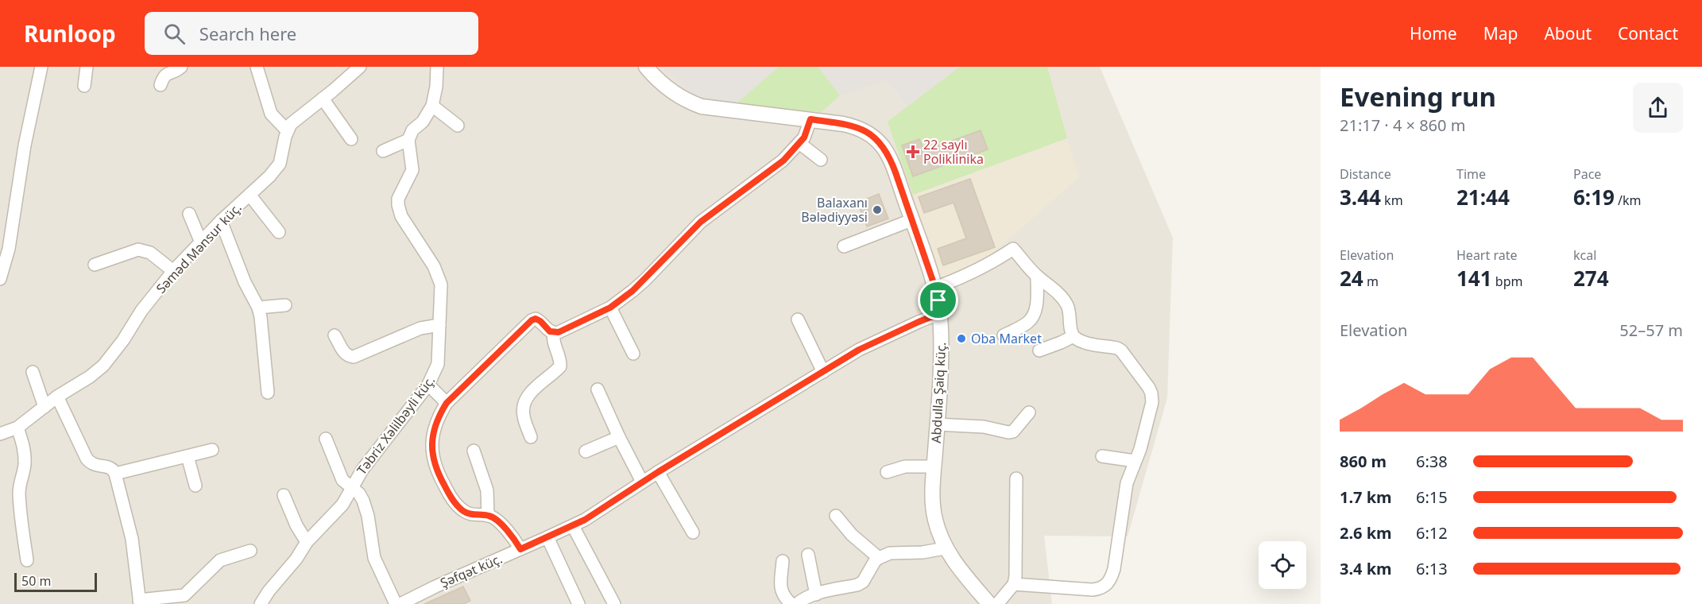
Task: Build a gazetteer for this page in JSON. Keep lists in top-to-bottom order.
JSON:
{
  "streets": {
    "street": [
      "Səməd Mənsur küç.",
      "Abdulla Şaiq küç.",
      "Təbriz Xəlilbəyli küç.",
      "Şəfqət küç."
    ]
  },
  "crossings": [
    ["Abdulla Şaiq küç.", "Şəfqət küç."]
  ],
  "places": {
    "health": ["22 saylı Poliklinika"],
    "other": ["Balaxanı Bələdiyyəsi", "Oba Market"]
  },
  "scale_bar": "50 m",
  "page": {
    "header": "Runloop",
    "search": "Search here",
    "nav": [
      "Home",
      "Map",
      "About",
      "Contact"
    ],
    "heading": ["Evening run", "21:17 · 4 × 860 m"],
    "stats": [
      ["Distance", "3.44 km"],
      ["Time", "21:44"],
      ["Pace", "6:19 /km"],
      ["Elevation", "24 m"],
      ["Heart rate", "141 bpm"],
      ["kcal", "274"]
    ],
    "chart": ["Elevation", "52–57 m"],
    "list": [
      {
        "name": "860 m",
        "note": "6:38"
      },
      {
        "name": "1.7 km",
        "note": "6:15"
      },
      {
        "name": "2.6 km",
        "note": "6:12"
      },
      {
        "name": "3.4 km",
        "note": "6:13"
      }
    ],
    "scale": "50 m"
  }
}
